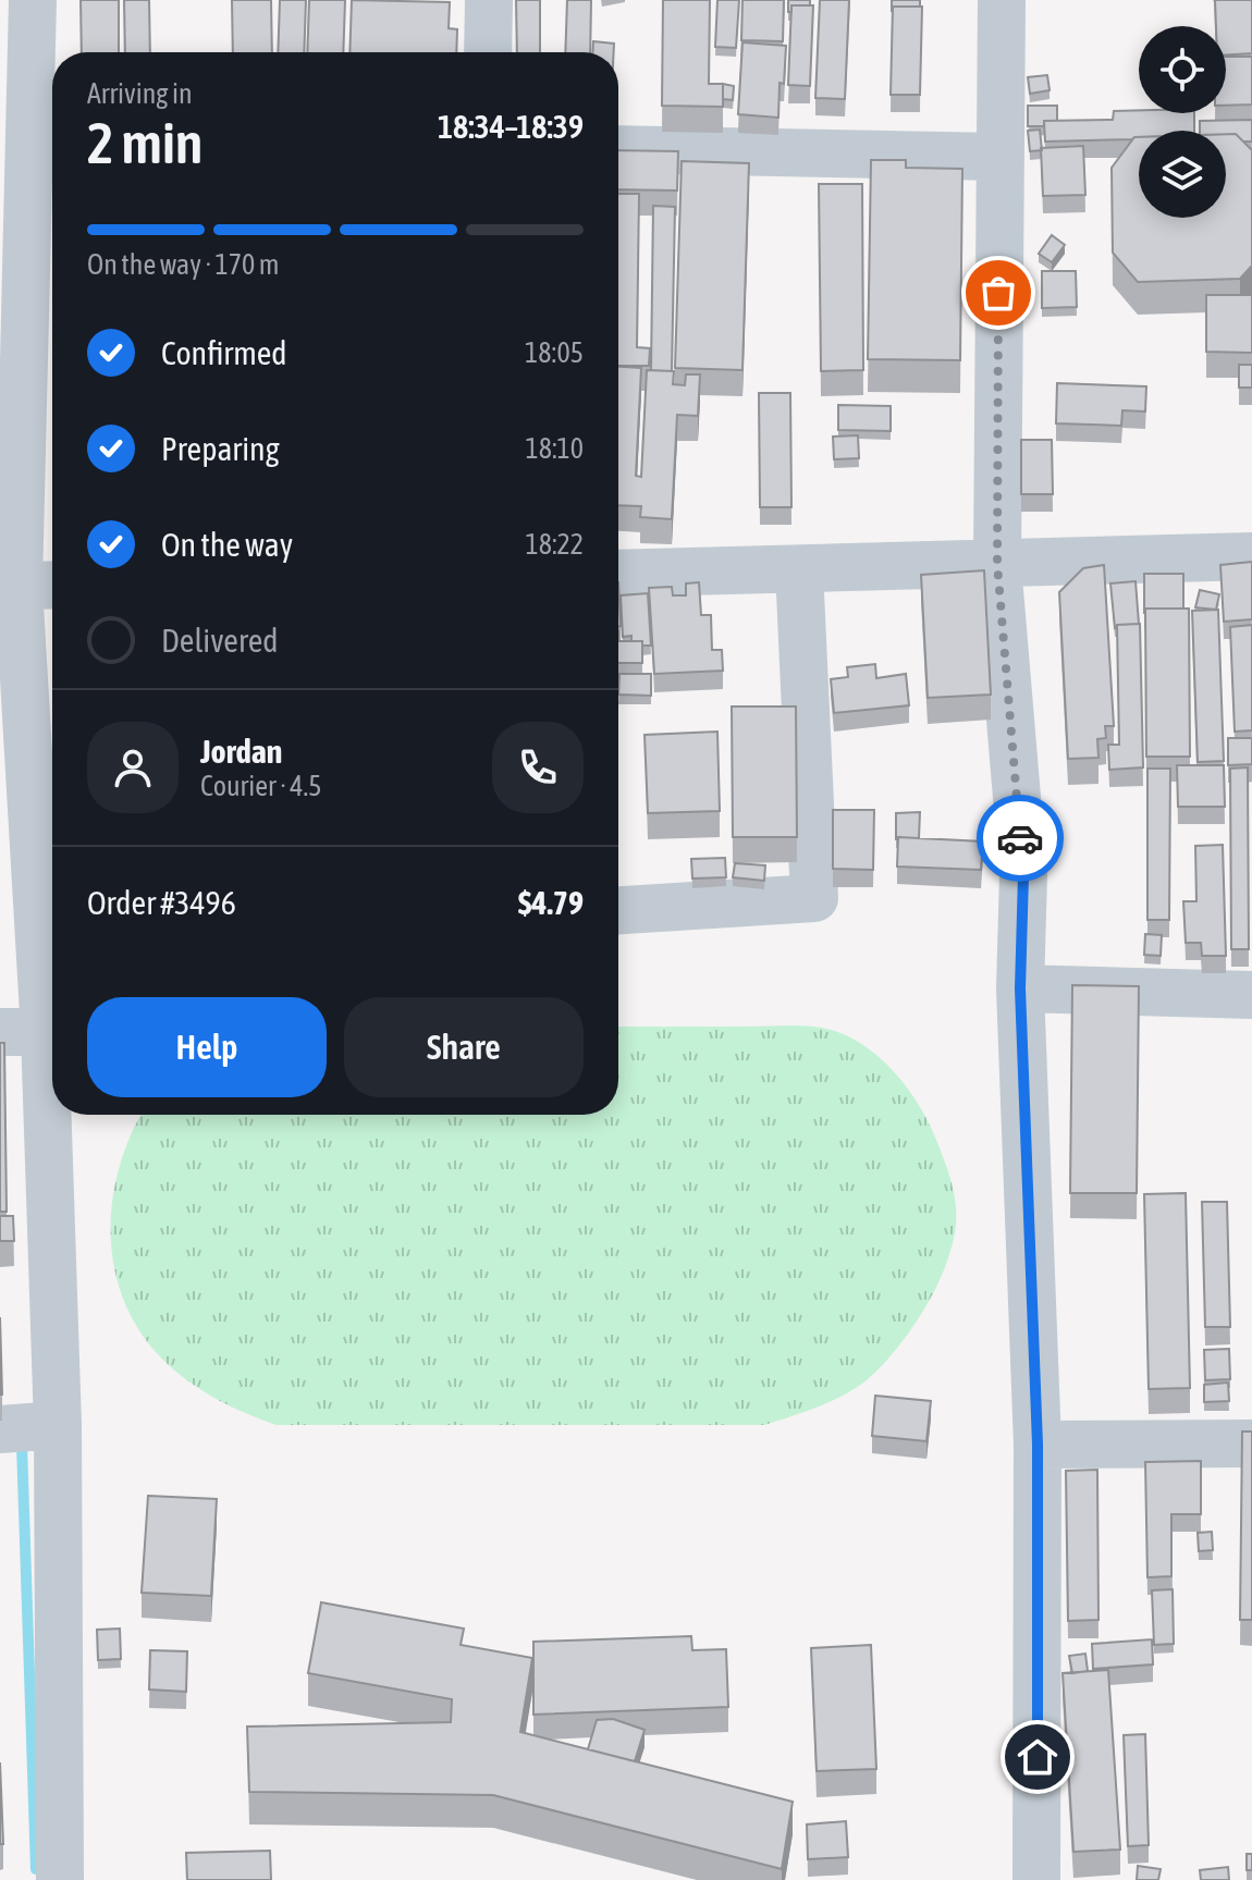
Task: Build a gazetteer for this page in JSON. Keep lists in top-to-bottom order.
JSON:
{
  "page": {
    "heading": ["2 min", "Arriving in", "18:34–18:39"],
    "panel": [
      "Jordan",
      "Courier · 4.5",
      "Order #3496",
      "$4.79"
    ],
    "bar": "On the way · 170 m",
    "list": [
      ["Confirmed", "18:05"],
      ["Preparing", "18:10"],
      ["On the way", "18:22"],
      "Delivered"
    ],
    "buttons": ["Help", "Share"]
  }
}
